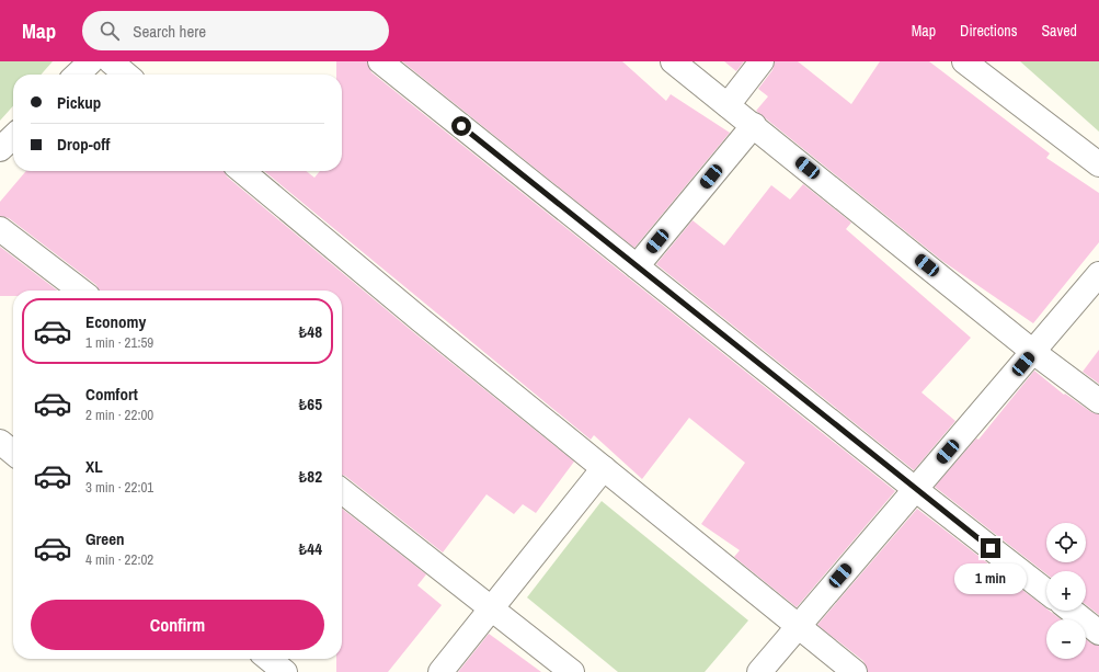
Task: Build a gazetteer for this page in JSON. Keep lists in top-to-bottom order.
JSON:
{
  "page": {
    "header": "Map",
    "search": "Search here",
    "nav": ["Map", "Directions", "Saved"],
    "banner": ["Pickup", "Drop-off"],
    "list": [
      {
        "name": "Economy",
        "note": "1 min · 21:59",
        "value": "₺48"
      },
      {
        "name": "Comfort",
        "note": "2 min · 22:00",
        "value": "₺65"
      },
      {
        "name": "XL",
        "note": "3 min · 22:01",
        "value": "₺82"
      },
      {
        "name": "Green",
        "note": "4 min · 22:02",
        "value": "₺44"
      }
    ],
    "map_buttons": ["+", "−"],
    "bubble": "1 min",
    "buttons": "Confirm"
  }
}
